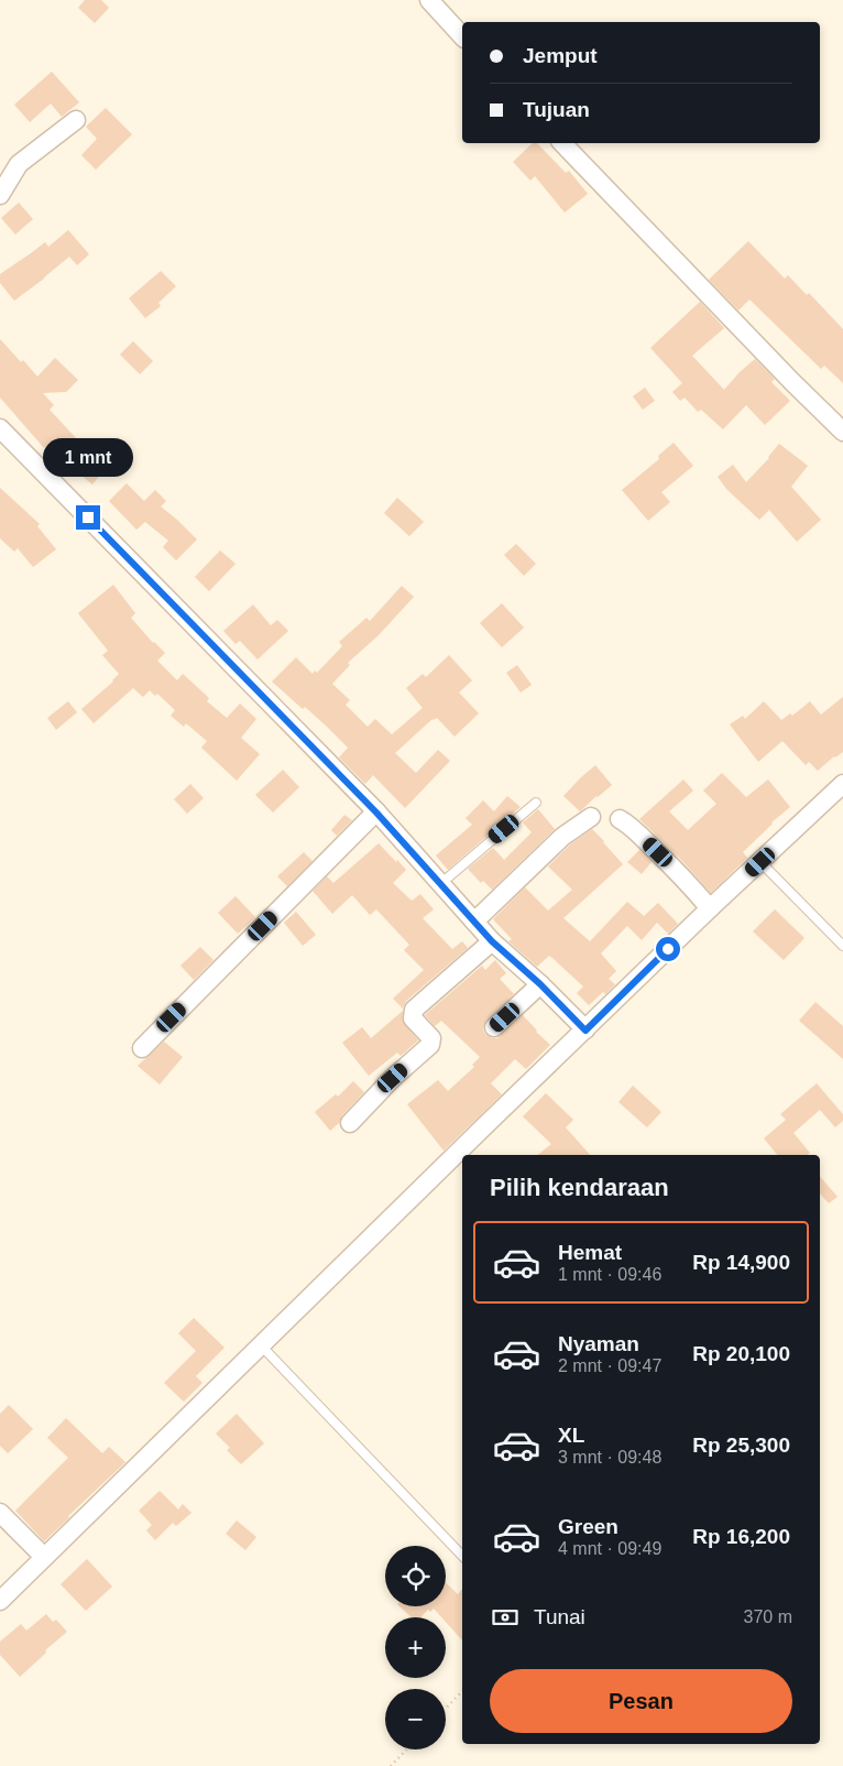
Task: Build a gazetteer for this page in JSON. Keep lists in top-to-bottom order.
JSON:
{
  "page": {
    "banner": ["Jemput", "Tujuan"],
    "bubble": "1 mnt",
    "heading": "Pilih kendaraan",
    "list": [
      {
        "name": "Hemat",
        "note": "1 mnt · 09:46",
        "value": "Rp 14,900"
      },
      {
        "name": "Nyaman",
        "note": "2 mnt · 09:47",
        "value": "Rp 20,100"
      },
      {
        "name": "XL",
        "note": "3 mnt · 09:48",
        "value": "Rp 25,300"
      },
      {
        "name": "Green",
        "note": "4 mnt · 09:49",
        "value": "Rp 16,200"
      }
    ],
    "map_buttons": ["+", "−"],
    "pay": ["Tunai", "370 m"],
    "buttons": "Pesan"
  }
}
